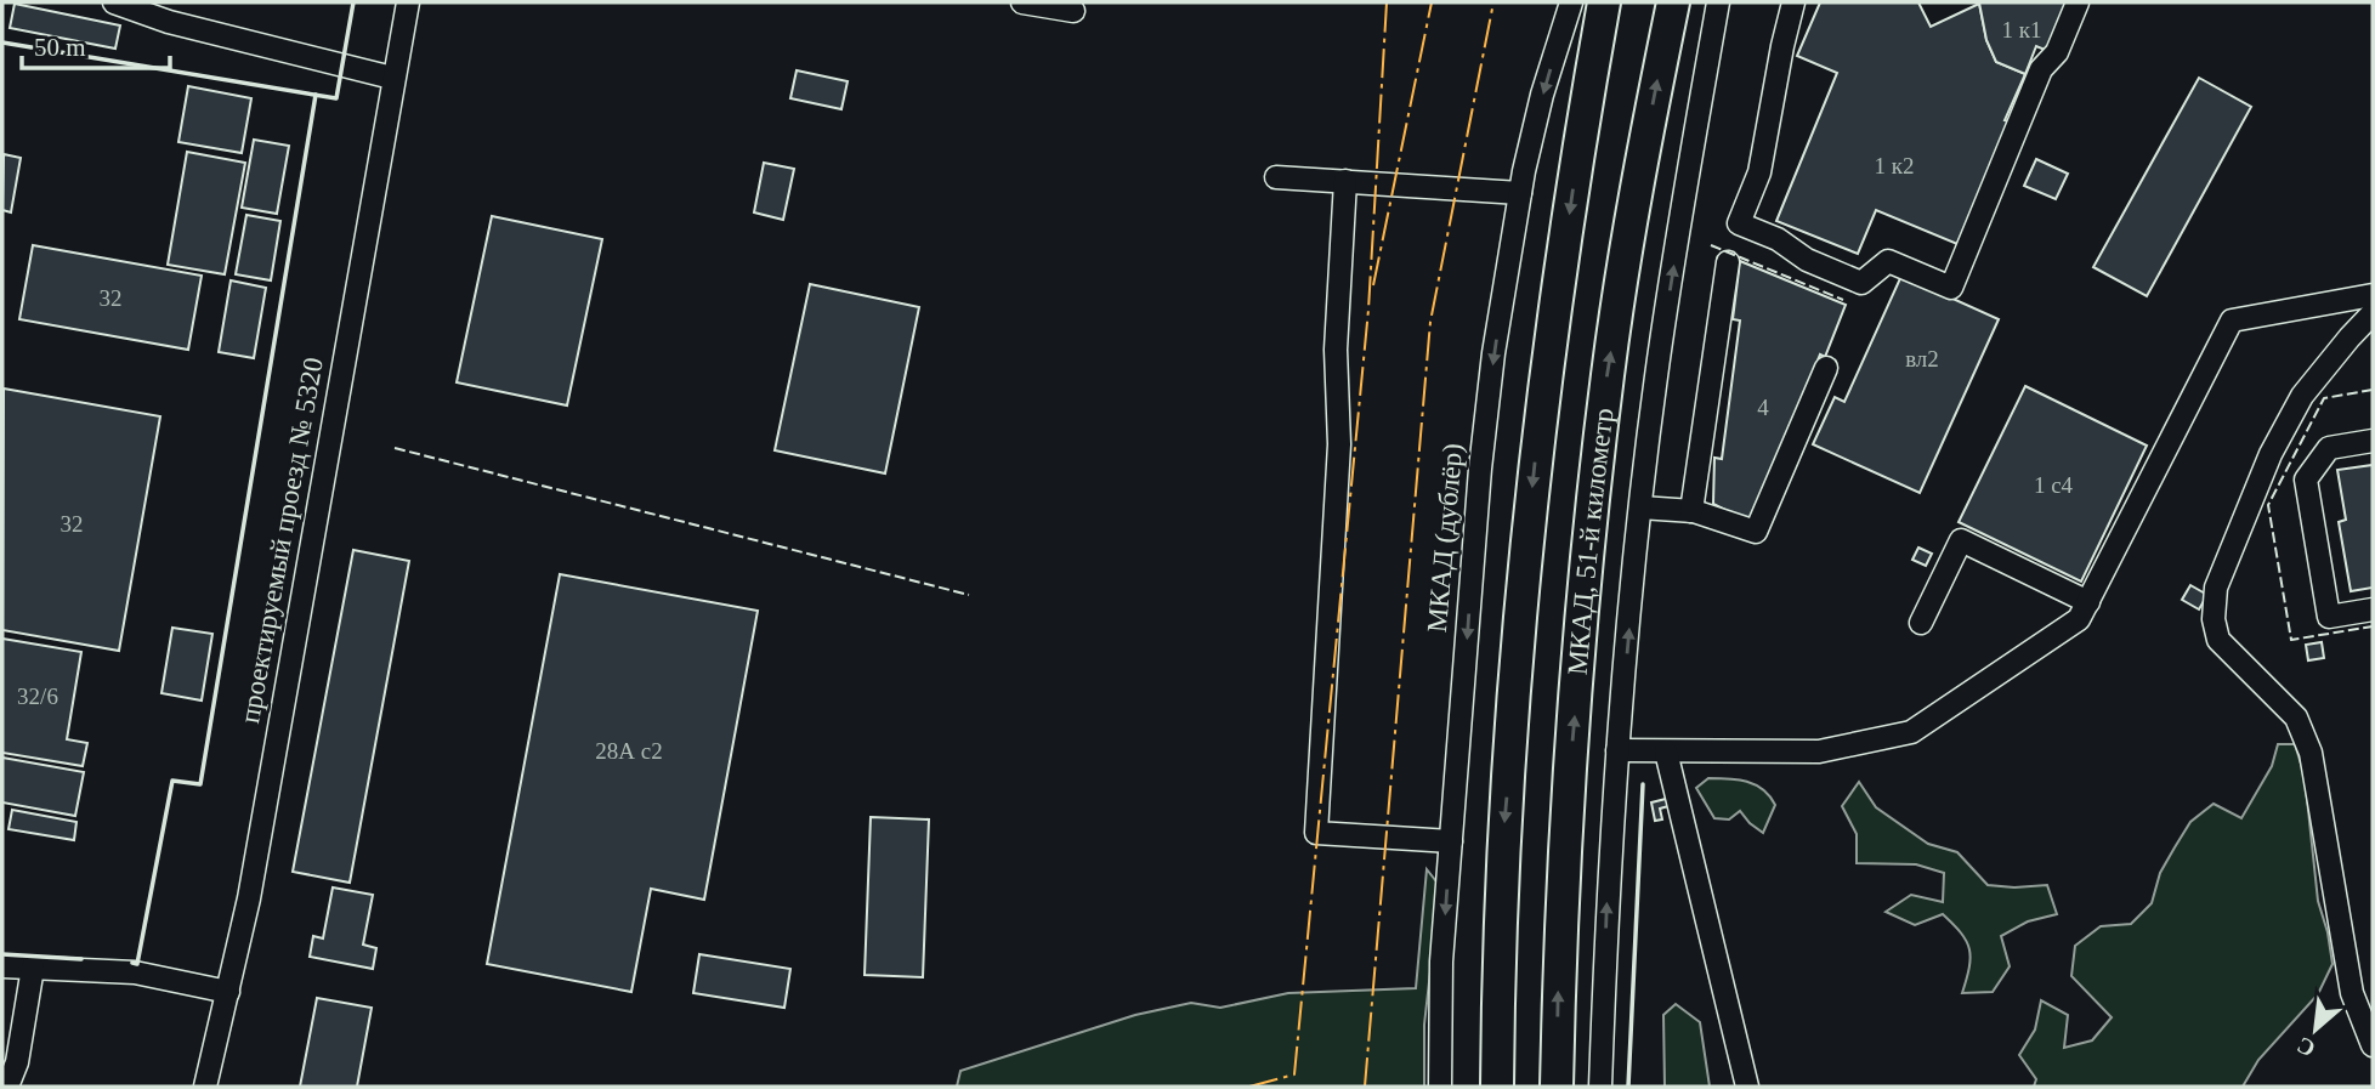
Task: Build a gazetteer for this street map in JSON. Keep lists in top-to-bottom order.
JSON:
{
  "streets": {
    "highway": ["МКАД, 51-й километр"],
    "street": ["МКАД (дублёр)", "проектируемый проезд № 5320"]
  },
  "house_numbers": [
    "1 к1",
    "1 к2",
    "32",
    "вл2",
    "4",
    "1 с4",
    "32",
    "32/6",
    "28А с2"
  ],
  "scale_bar": "50 m",
  "north": "bottom left"
}
